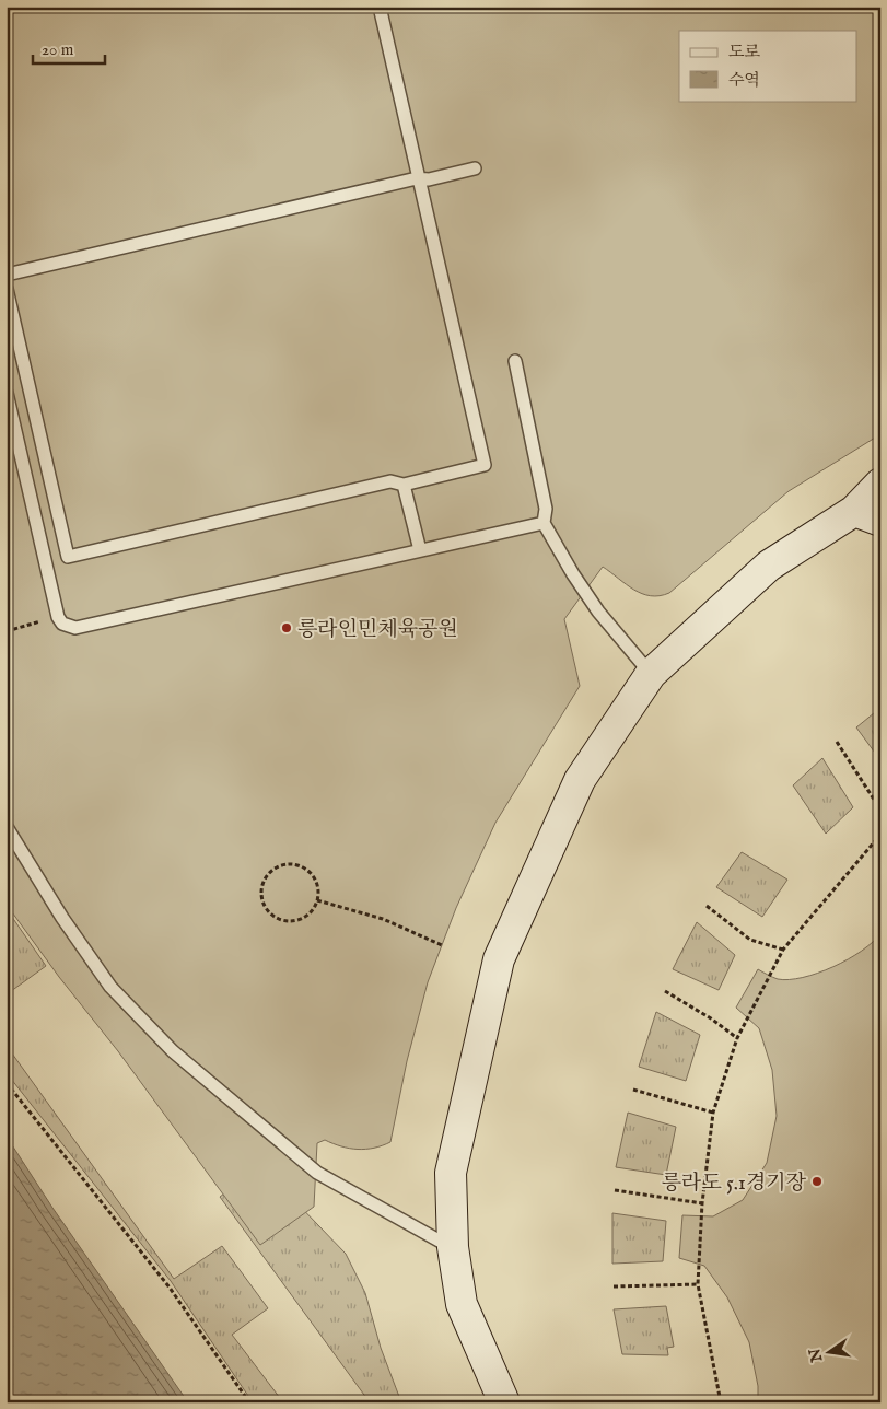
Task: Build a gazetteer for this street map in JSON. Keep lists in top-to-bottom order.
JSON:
{
  "places": ["릉라인민체육공원", "릉라도 5.1경기장"],
  "legend": ["도로", "수역"],
  "scale_bar": "20 m",
  "north": "left"
}
